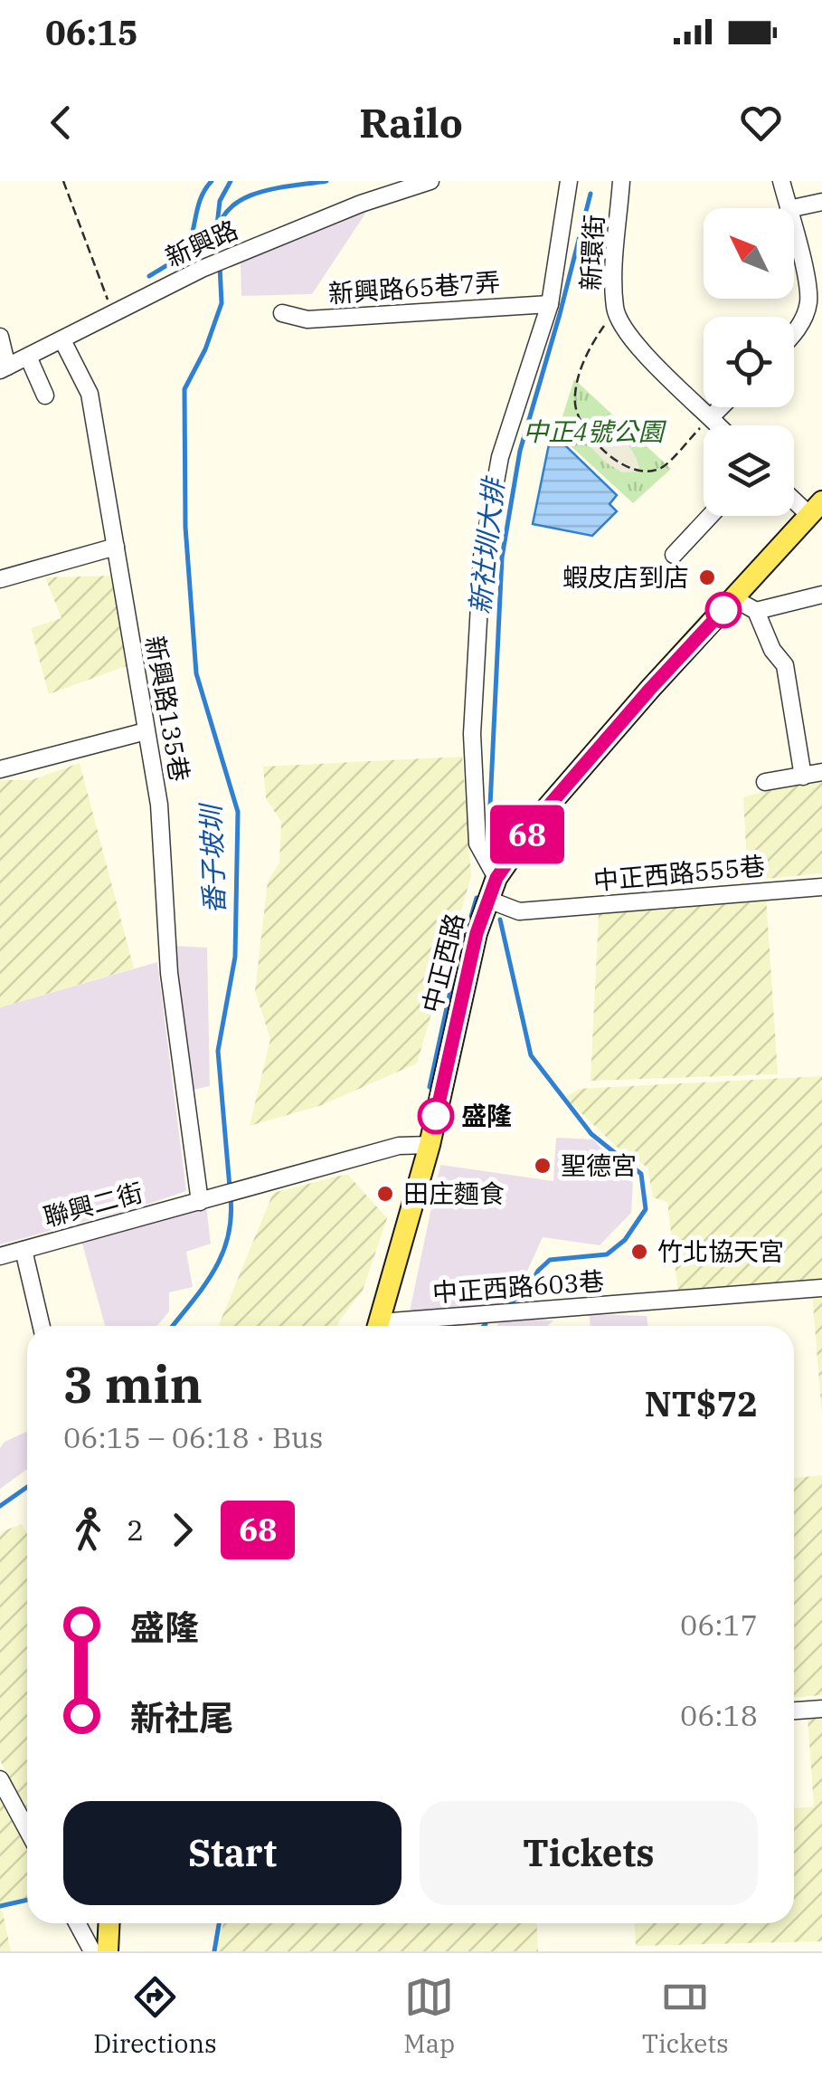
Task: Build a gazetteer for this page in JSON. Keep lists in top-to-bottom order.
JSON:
{
  "streets": {
    "main road": ["中正西路"],
    "street": [
      "新興路",
      "新環街",
      "新興路65巷7弄",
      "新興路135巷",
      "中正西路555巷",
      "聯興二街",
      "中正西路603巷"
    ]
  },
  "crossings": [
    ["新興路", "新興路135巷"],
    ["新興路135巷", "聯興二街"],
    ["中正西路555巷", "中正西路"],
    ["中正西路", "聯興二街"]
  ],
  "water": ["新社圳大排", "番子坡圳"],
  "parks": ["中正4號公園"],
  "places": [
    "蝦皮店到店",
    "盛隆",
    "聖德宮",
    "田庄麵食",
    "竹北協天宮"
  ],
  "lines": ["bus line 68"],
  "north": "top left",
  "page": {
    "status": "06:15",
    "header": "Railo",
    "on_map": "68",
    "heading": ["3 min", "06:15 – 06:18 · Bus", "NT$72"],
    "legs": ["2", "68"],
    "list": [
      {
        "name": "盛隆",
        "value": "06:17"
      },
      {
        "name": "新社尾",
        "value": "06:18"
      }
    ],
    "buttons": ["Start", "Tickets"],
    "tabs": ["Directions", "Map", "Tickets"]
  }
}
